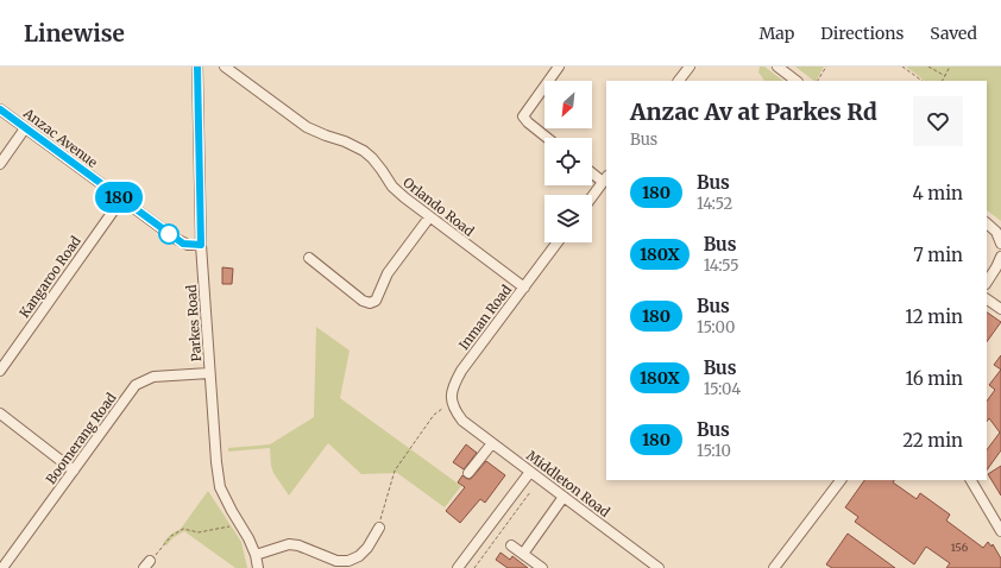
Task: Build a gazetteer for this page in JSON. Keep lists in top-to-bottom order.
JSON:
{
  "streets": {
    "street": [
      "Anzac Avenue",
      "Orlando Road",
      "Kangaroo Road",
      "Inman Road",
      "Parkes Road",
      "Boomerang Road",
      "Middleton Road"
    ]
  },
  "crossings": [
    ["Anzac Avenue", "Kangaroo Road"],
    ["Anzac Avenue", "Parkes Road"],
    ["Orlando Road", "Inman Road"],
    ["Inman Road", "Middleton Road"],
    ["Parkes Road", "Boomerang Road"]
  ],
  "lines": ["bus line 180"],
  "house_numbers": ["156"],
  "north": "bottom left",
  "page": {
    "header": "Linewise",
    "nav": ["Map", "Directions", "Saved"],
    "on_map": "180",
    "heading": ["Anzac Av at Parkes Rd", "Bus"],
    "list": [
      {
        "mark": "180",
        "name": "Bus",
        "note": "14:52",
        "value": "4 min"
      },
      {
        "mark": "180X",
        "name": "Bus",
        "note": "14:55",
        "value": "7 min"
      },
      {
        "mark": "180",
        "name": "Bus",
        "note": "15:00",
        "value": "12 min"
      },
      {
        "mark": "180X",
        "name": "Bus",
        "note": "15:04",
        "value": "16 min"
      },
      {
        "mark": "180",
        "name": "Bus",
        "note": "15:10",
        "value": "22 min"
      }
    ]
  }
}
